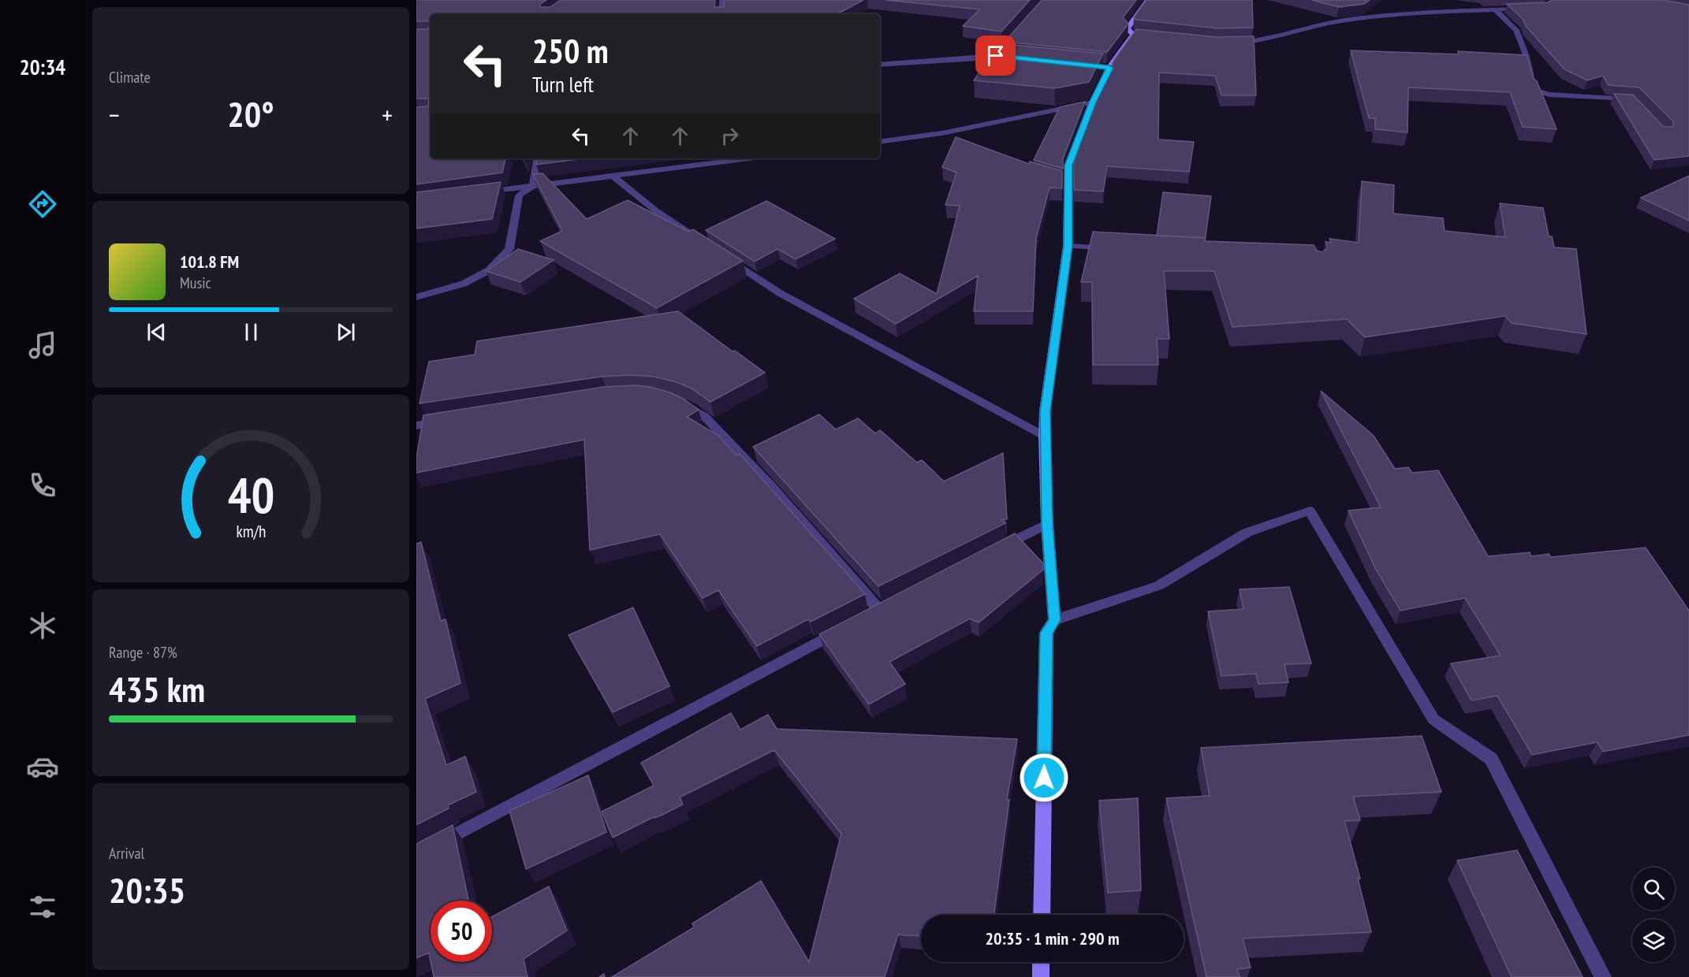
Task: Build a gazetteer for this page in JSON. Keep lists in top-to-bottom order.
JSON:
{
  "page": {
    "tabs": "20:34",
    "tile": [
      "Climate",
      ["Range · 87%", "435 km"],
      ["Arrival", "20:35"]
    ],
    "turn": ["250 m", "Turn left"],
    "heat": ["−", "20°", "+"],
    "song": ["101.8 FM", "Music"],
    "limit": "50",
    "trip": "20:35 · 1 min · 290 m",
    "gauge": ["40", "km/h"]
  }
}
